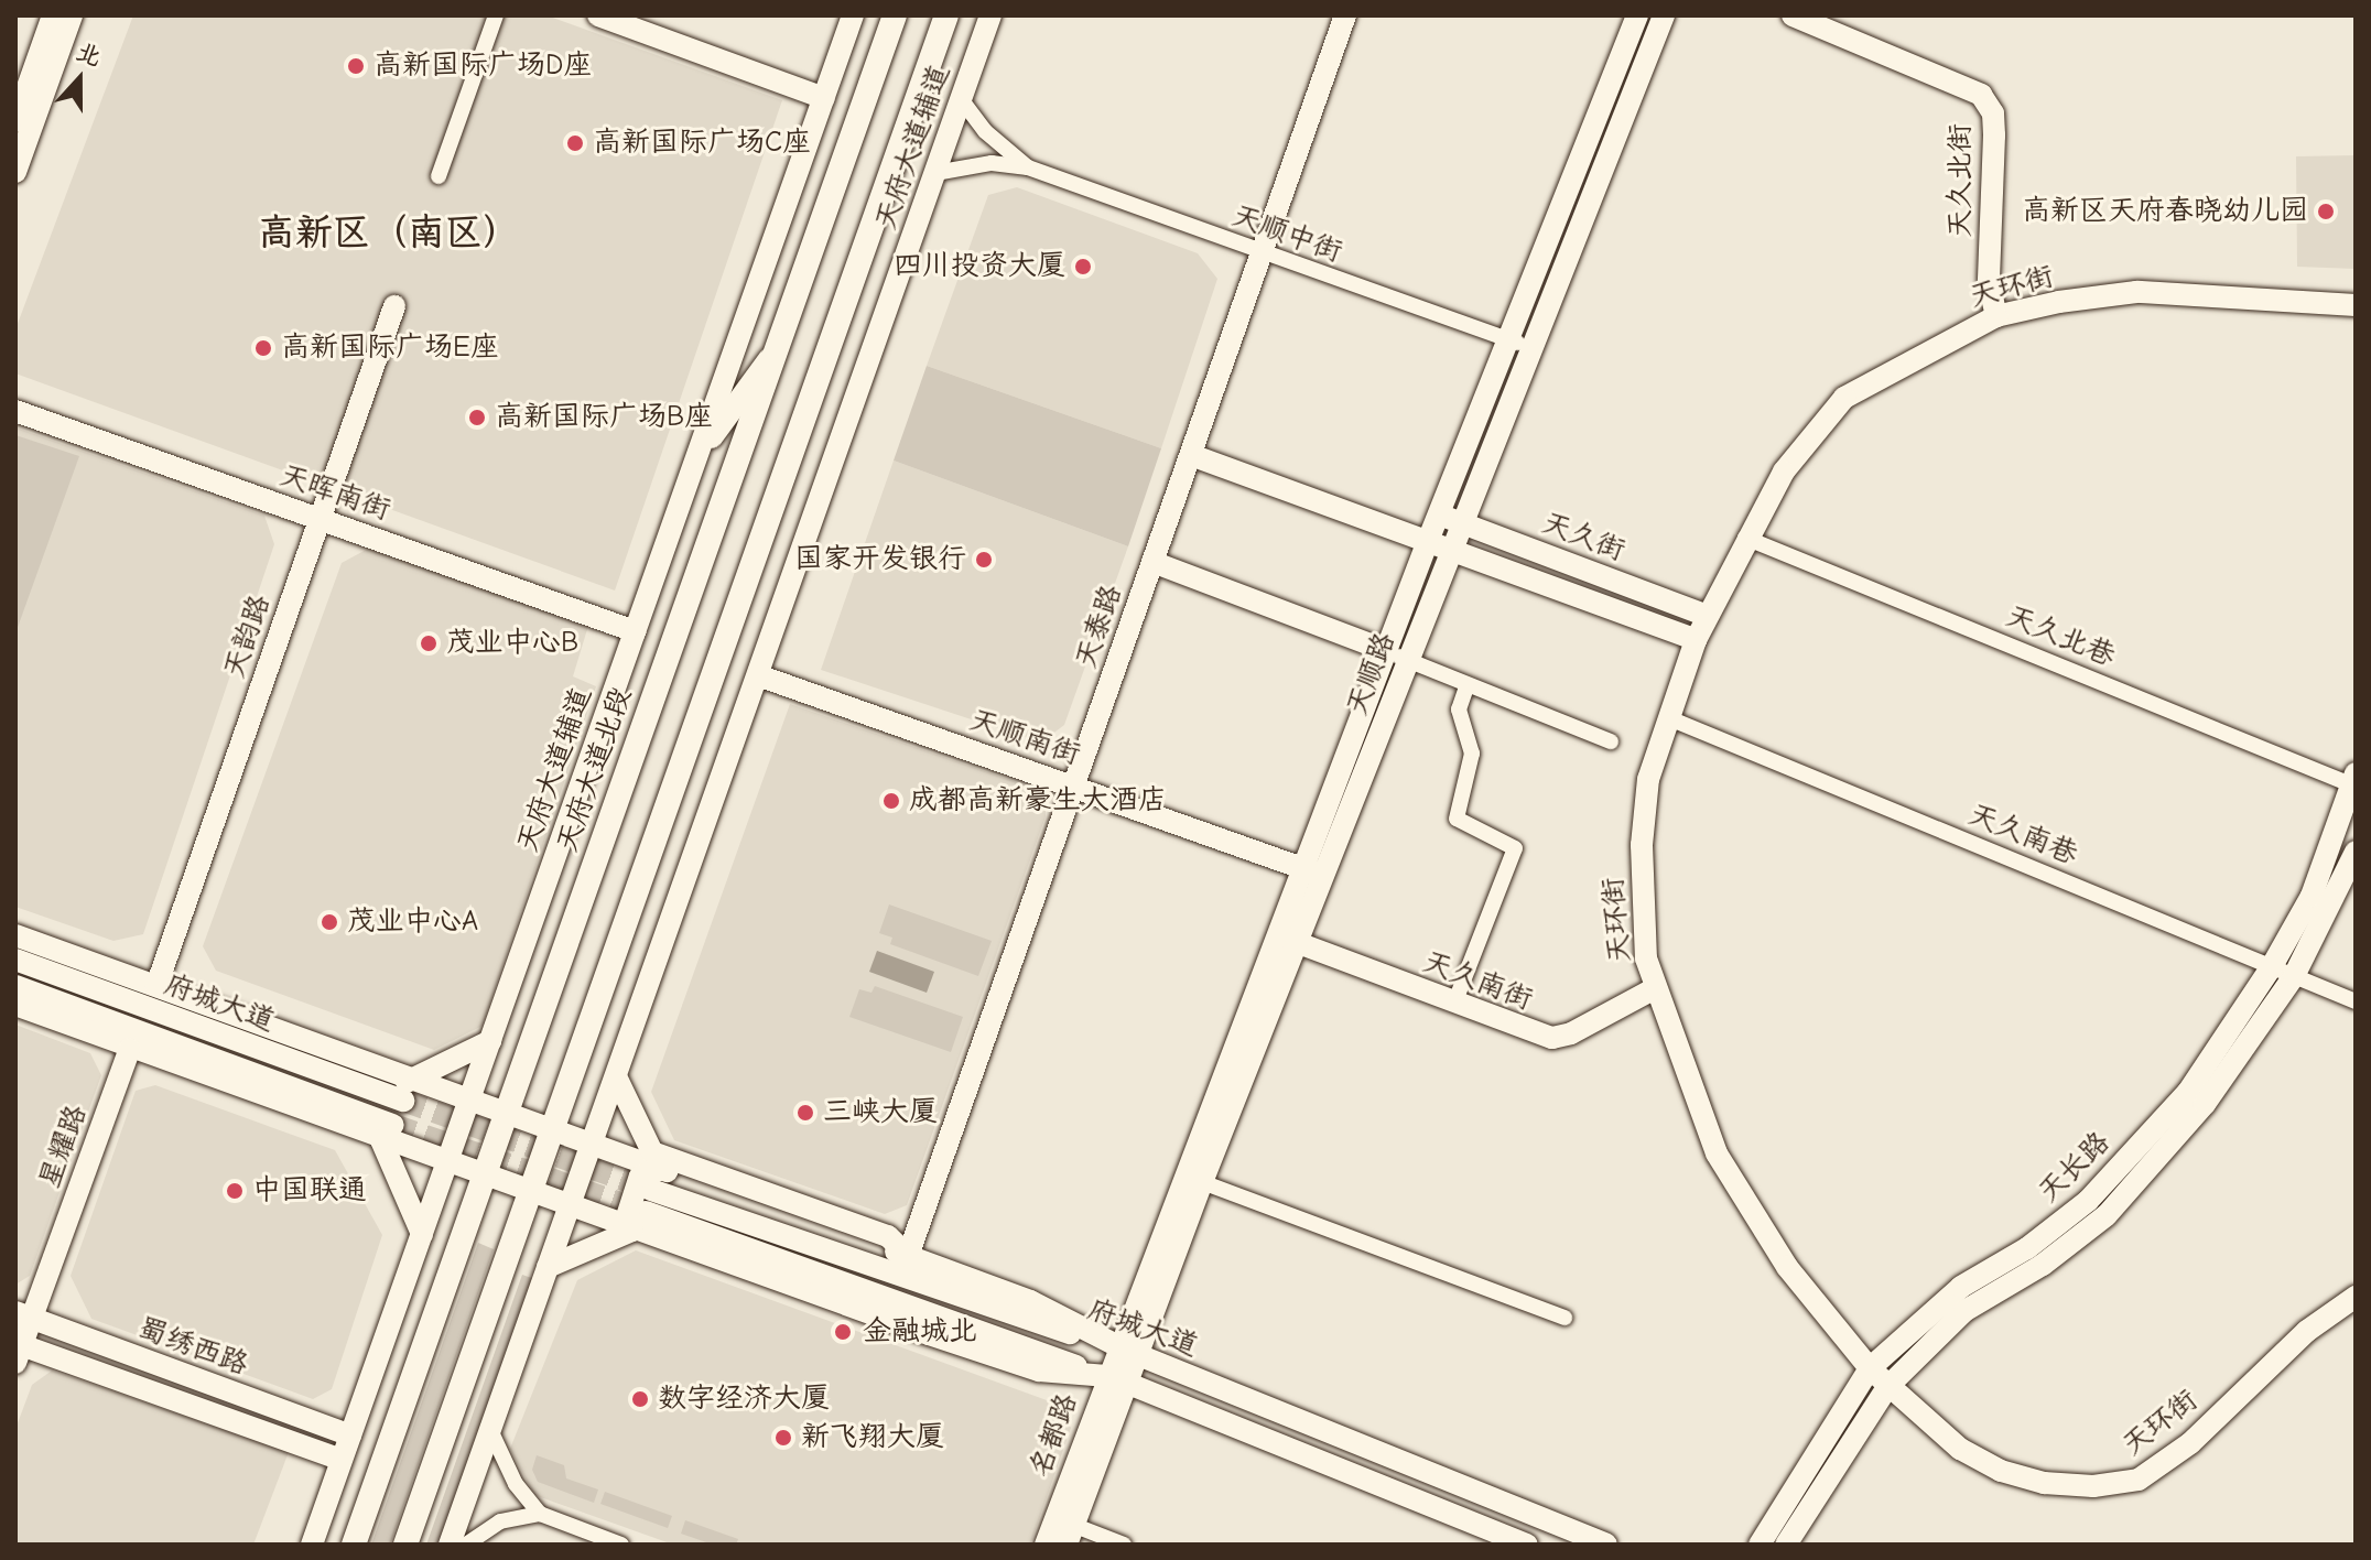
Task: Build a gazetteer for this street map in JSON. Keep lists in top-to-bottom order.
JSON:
{
  "streets": {
    "main road": ["天府大道北段"],
    "street": [
      "天府大道辅道",
      "天久北街",
      "天顺中街",
      "天环街",
      "天晖南街",
      "天久街",
      "天泰路",
      "天韵路",
      "天久北巷",
      "天顺路",
      "天顺南街",
      "天久南巷",
      "天久南街",
      "府城大道",
      "星耀路",
      "天长路",
      "蜀绣西路",
      "名都路"
    ]
  },
  "crossings": [
    ["天府大道辅道", "天晖南街"],
    ["天府大道辅道", "天顺南街"],
    ["天府大道辅道", "府城大道"],
    ["天府大道辅道", "蜀绣西路"],
    ["天久北街", "天环街"],
    ["天顺中街", "天泰路"],
    ["天顺中街", "天顺路"],
    ["天环街", "天久街"],
    ["天环街", "天久北巷"],
    ["天环街", "天久南巷"],
    ["天环街", "天久南街"],
    ["天环街", "天长路"],
    ["天晖南街", "天韵路"],
    ["天久街", "天泰路"],
    ["天久街", "天顺路"],
    ["天泰路", "天顺南街"],
    ["天久北巷", "天长路"],
    ["天顺路", "天顺南街"],
    ["天顺路", "天久南街"],
    ["天顺路", "府城大道"],
    ["天顺路", "名都路"],
    ["天府大道北段", "府城大道"],
    ["天久南巷", "天长路"],
    ["府城大道", "名都路"],
    ["星耀路", "蜀绣西路"]
  ],
  "districts": ["高新区（南区）"],
  "places": [
    "高新国际广场D座",
    "高新国际广场C座",
    "高新区天府春晓幼儿园",
    "四川投资大厦",
    "高新国际广场E座",
    "高新国际广场B座",
    "国家开发银行",
    "茂业中心B",
    "成都高新豪生大酒店",
    "茂业中心A",
    "三峡大厦",
    "中国联通",
    "金融城北",
    "数字经济大厦",
    "新飞翔大厦"
  ],
  "north": "top"
}
